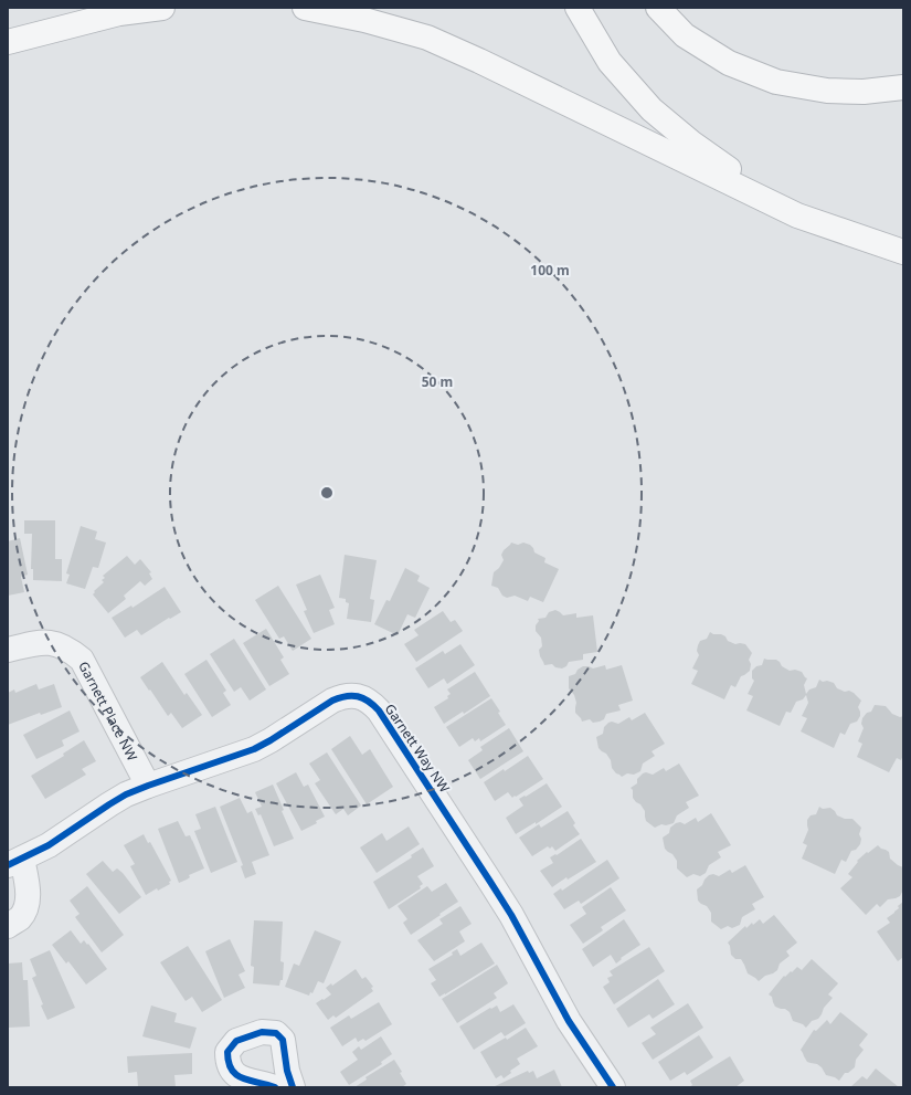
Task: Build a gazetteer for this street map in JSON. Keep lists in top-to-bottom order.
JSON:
{
  "streets": {
    "street": ["Garnett Place NW", "Garnett Way NW"]
  },
  "crossings": [
    ["Garnett Place NW", "Garnett Way NW"]
  ],
  "rings": ["100 m", "50 m"]
}
